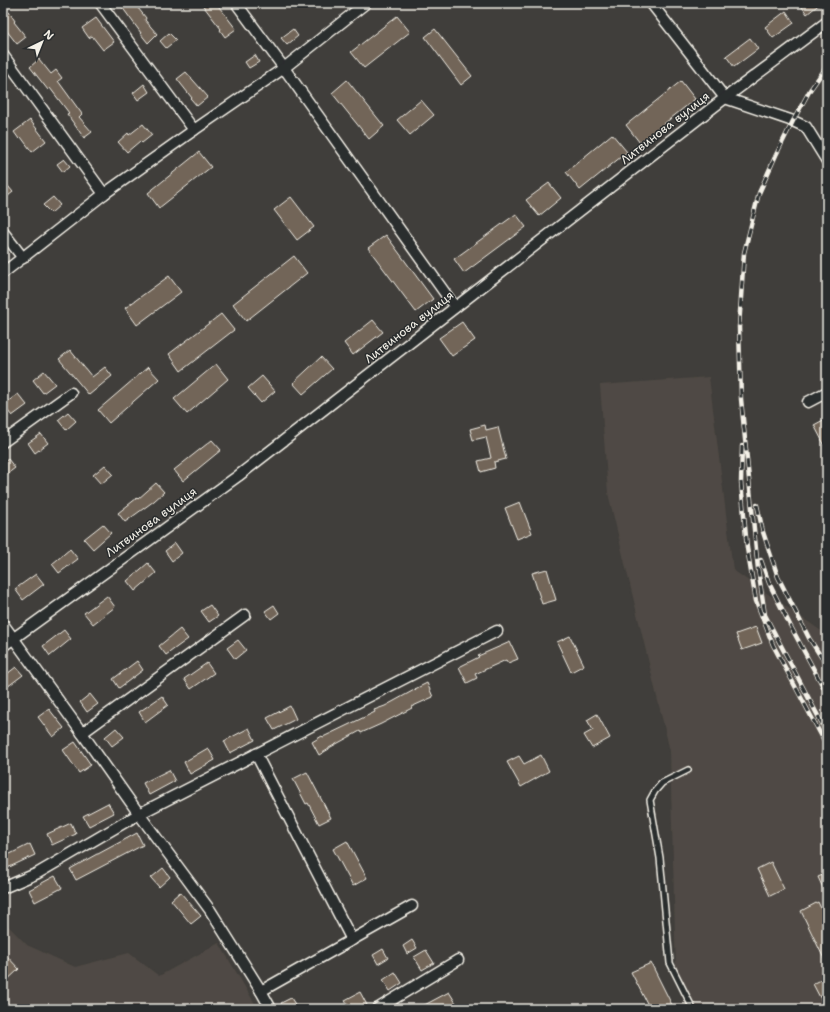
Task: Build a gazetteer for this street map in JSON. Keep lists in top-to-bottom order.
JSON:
{
  "streets": {
    "street": ["Литвинова вулиця"]
  },
  "north": "top right"
}
